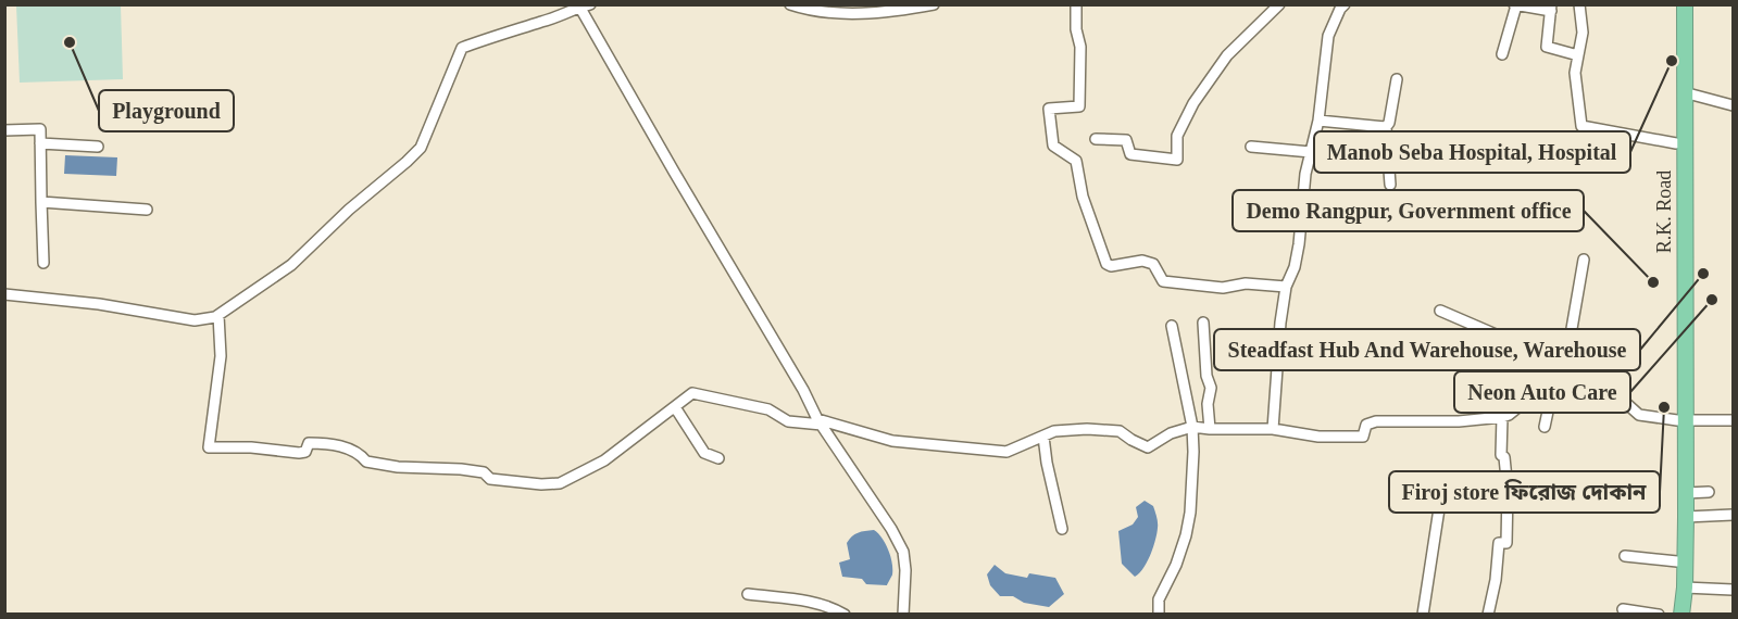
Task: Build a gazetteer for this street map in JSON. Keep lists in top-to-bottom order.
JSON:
{
  "streets": {
    "highway": ["R.K. Road"]
  },
  "places": [
    "Playground",
    "Manob Seba Hospital, Hospital",
    "Steadfast Hub And Warehouse, Warehouse",
    "Demo Rangpur, Government office",
    "Neon Auto Care",
    "Firoj store ফিরোজ দোকান"
  ]
}
